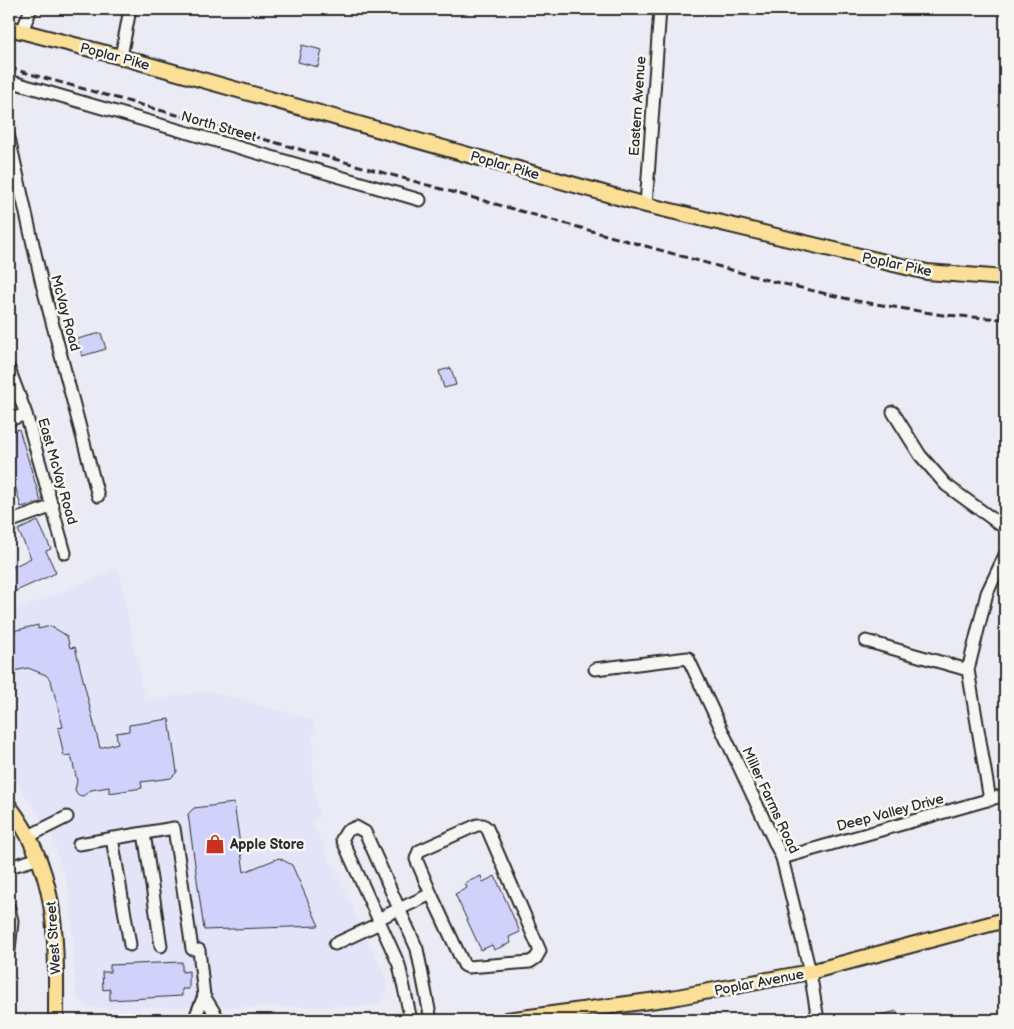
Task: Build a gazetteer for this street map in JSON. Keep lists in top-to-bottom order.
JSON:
{
  "streets": {
    "main road": ["Poplar Pike", "West Street", "Poplar Avenue"],
    "street": [
      "Eastern Avenue",
      "North Street",
      "McVay Road",
      "East McVay Road",
      "Miller Farms Road",
      "Deep Valley Drive"
    ]
  },
  "crossings": [
    ["Poplar Pike", "Eastern Avenue"],
    ["Miller Farms Road", "Deep Valley Drive"],
    ["Miller Farms Road", "Poplar Avenue"]
  ],
  "places": {
    "shop": ["Apple Store"]
  }
}
